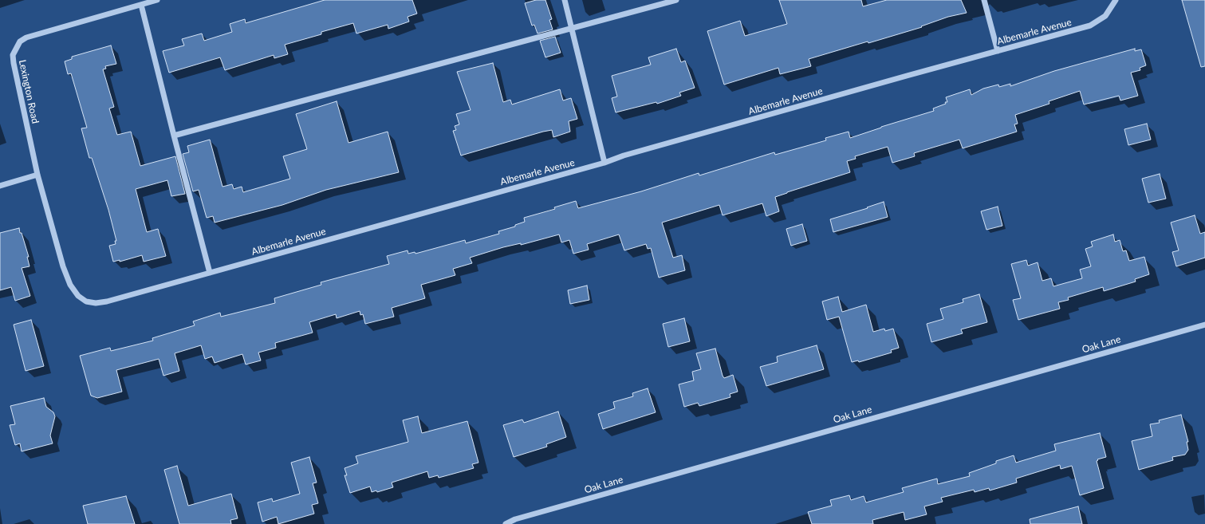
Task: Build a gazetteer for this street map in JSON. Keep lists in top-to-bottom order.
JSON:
{
  "streets": {
    "street": ["Albemarle Avenue", "Lexington Road", "Oak Lane"]
  },
  "crossings": [
    ["Albemarle Avenue", "Lexington Road"]
  ]
}
